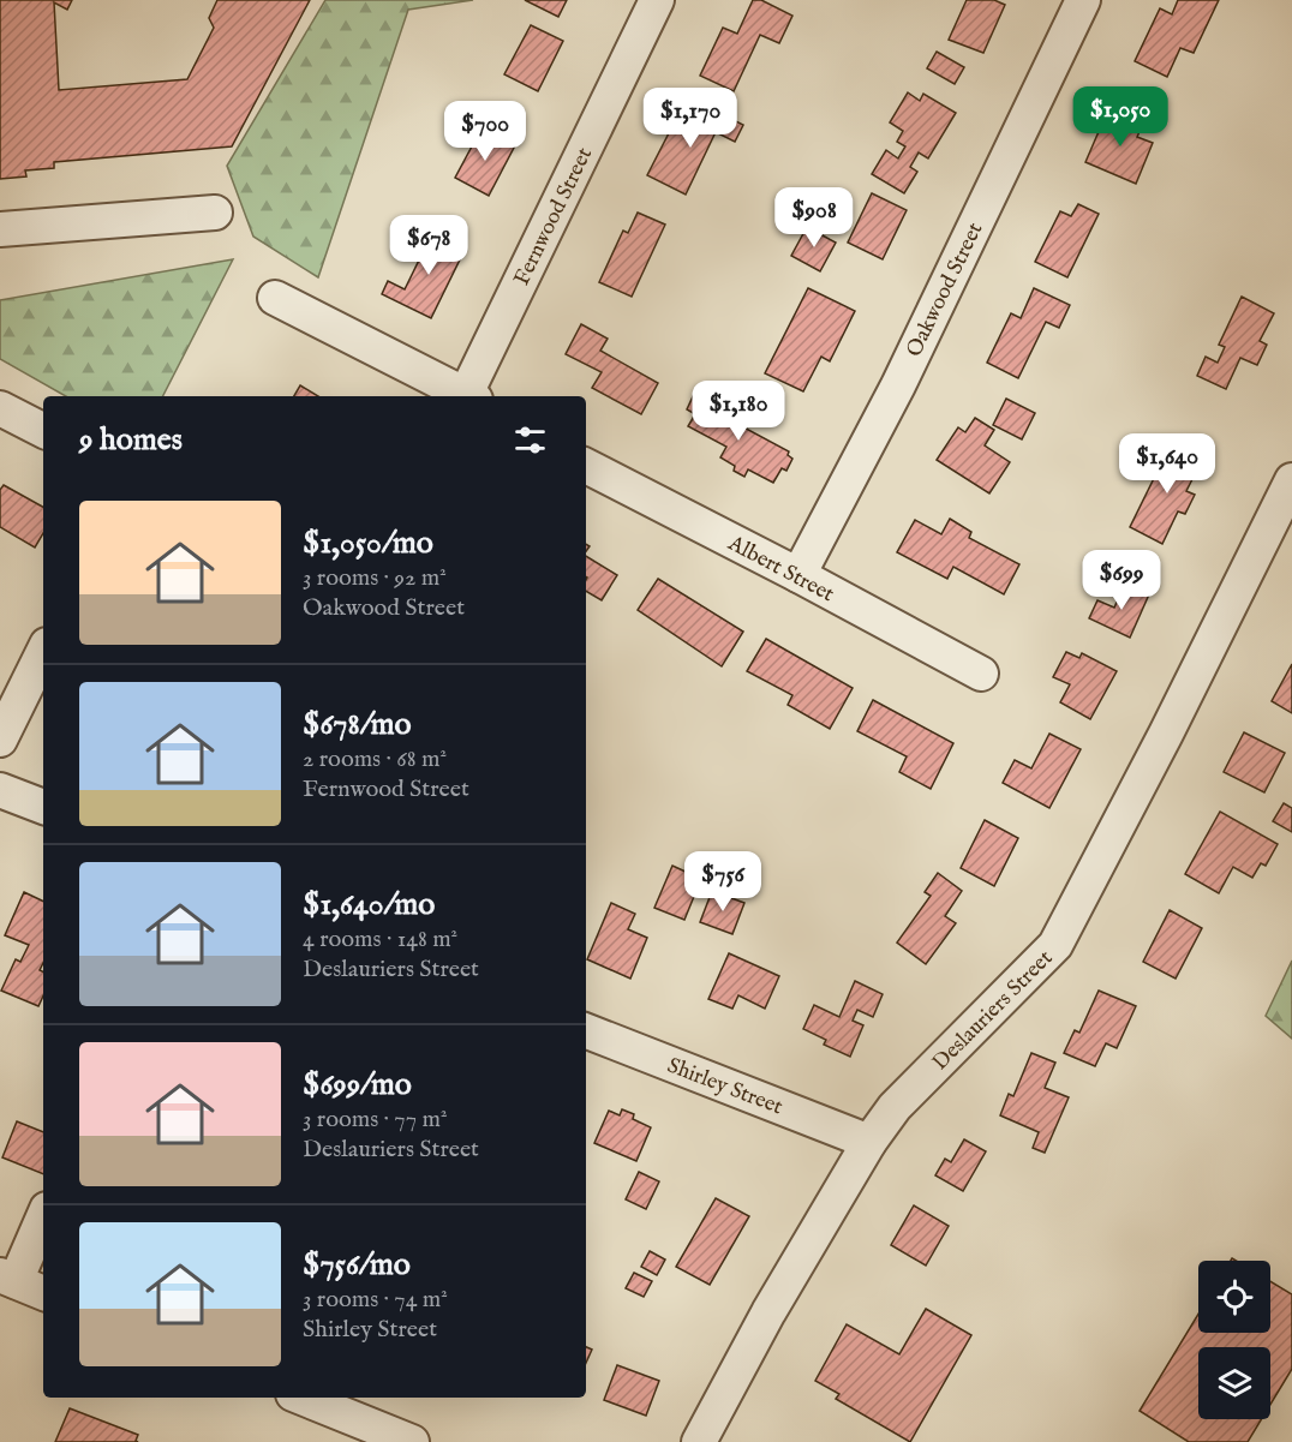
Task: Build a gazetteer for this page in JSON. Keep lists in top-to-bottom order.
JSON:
{
  "streets": {
    "street": [
      "Fernwood Street",
      "Oakwood Street",
      "Albert Street",
      "Deslauriers Street",
      "Shirley Street"
    ]
  },
  "crossings": [
    ["Oakwood Street", "Albert Street"],
    ["Deslauriers Street", "Shirley Street"]
  ],
  "page": {
    "price": [
      "$1,050",
      "$1,170",
      "$700",
      "$908",
      "$678",
      "$1,180",
      "$1,640",
      "$699",
      "$756"
    ],
    "heading": "9 homes",
    "list": [
      {
        "name": "$1,050/mo",
        "note": "3 rooms · 92 m² · Oakwood Street"
      },
      {
        "name": "$678/mo",
        "note": "2 rooms · 68 m² · Fernwood Street"
      },
      {
        "name": "$1,640/mo",
        "note": "4 rooms · 148 m² · Deslauriers Street"
      },
      {
        "name": "$699/mo",
        "note": "3 rooms · 77 m² · Deslauriers Street"
      },
      {
        "name": "$756/mo",
        "note": "3 rooms · 74 m² · Shirley Street"
      }
    ]
  }
}
